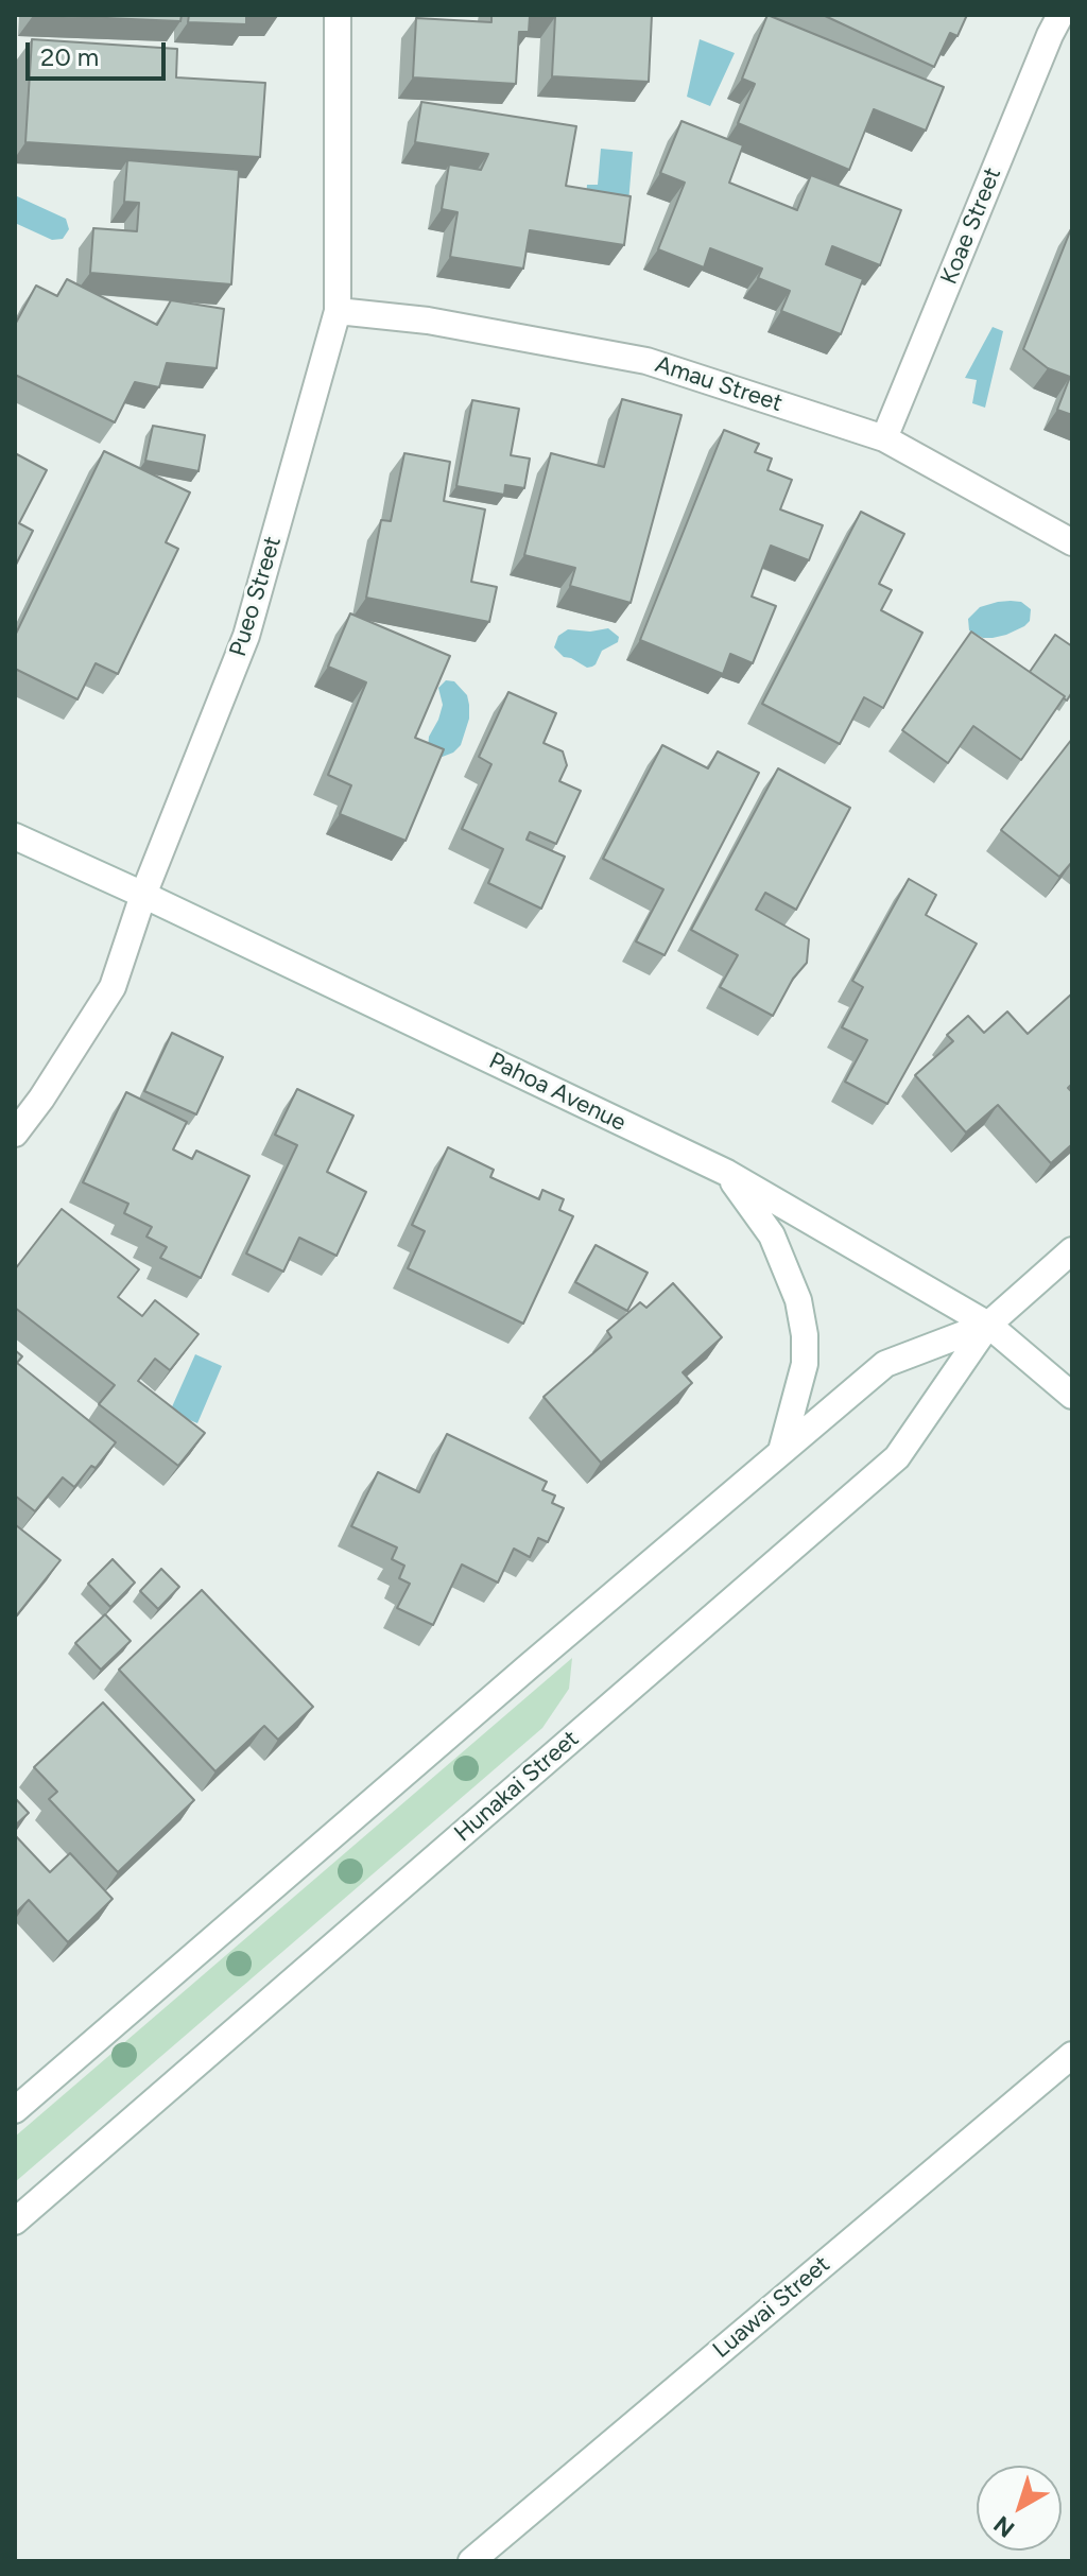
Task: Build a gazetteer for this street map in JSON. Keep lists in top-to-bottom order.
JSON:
{
  "streets": {
    "street": [
      "Koae Street",
      "Amau Street",
      "Pueo Street",
      "Pahoa Avenue",
      "Hunakai Street",
      "Luawai Street"
    ]
  },
  "crossings": [
    ["Koae Street", "Amau Street"],
    ["Amau Street", "Pueo Street"],
    ["Pueo Street", "Pahoa Avenue"],
    ["Pahoa Avenue", "Hunakai Street"]
  ],
  "scale_bar": "20 m",
  "north": "bottom left"
}
